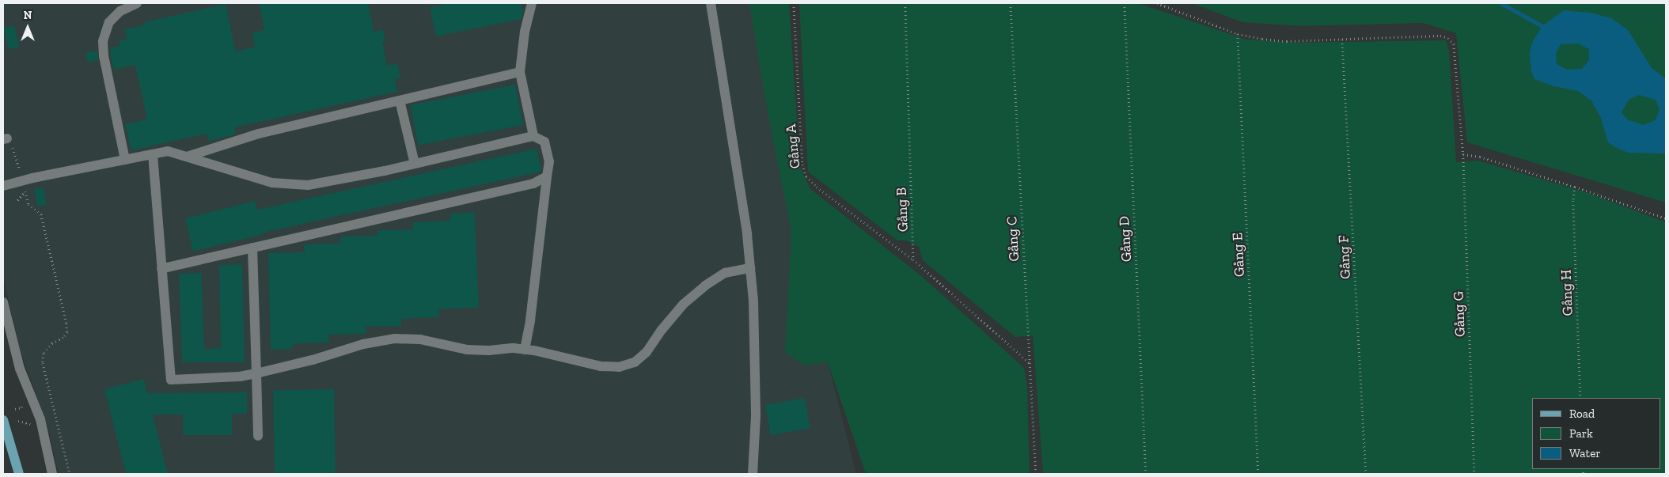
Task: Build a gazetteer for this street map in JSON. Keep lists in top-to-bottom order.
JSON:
{
  "streets": {
    "path": [
      "Gång A",
      "Gång B",
      "Gång C",
      "Gång D",
      "Gång E",
      "Gång F",
      "Gång H",
      "Gång G"
    ]
  },
  "crossings": [
    ["Gång A", "Gång B"],
    ["Gång F", "Gång G"]
  ],
  "legend": ["Road", "Park", "Water"],
  "north": "top"
}
